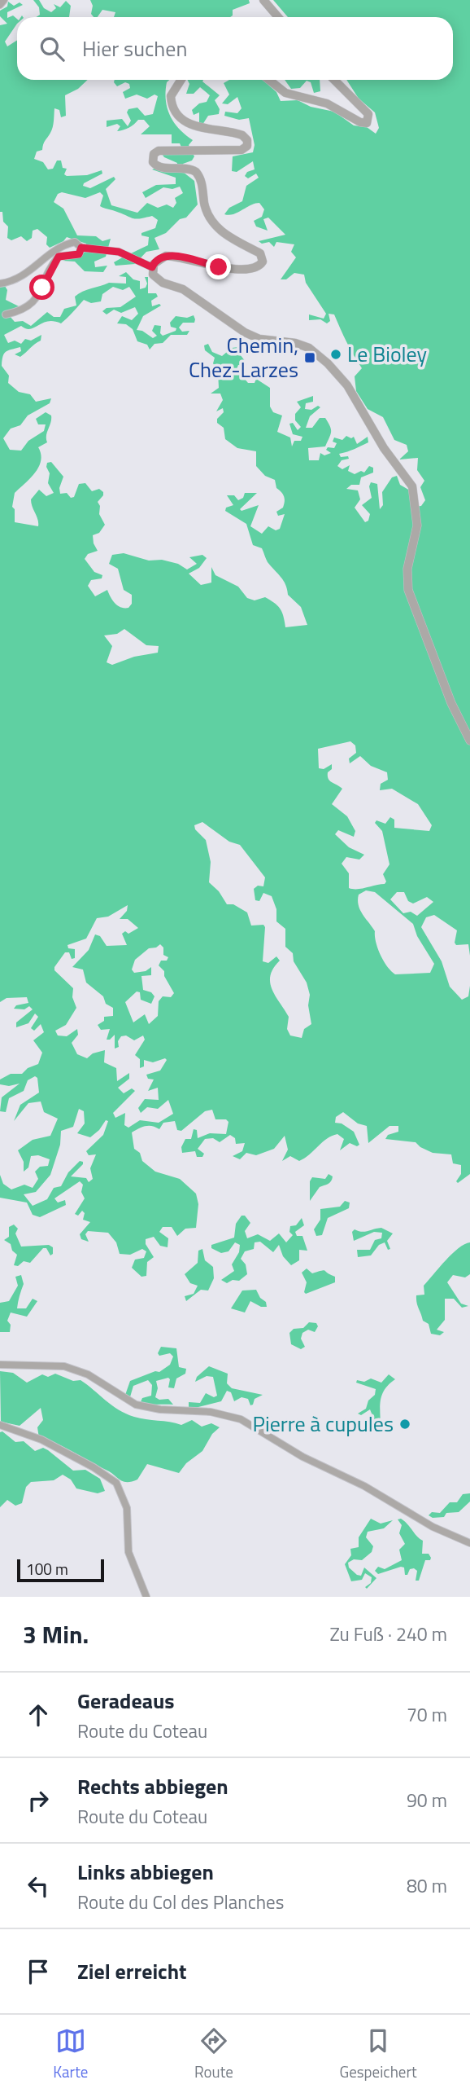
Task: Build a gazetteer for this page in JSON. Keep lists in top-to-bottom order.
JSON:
{
  "places": {
    "other": ["Le Bioley", "Pierre à cupules"],
    "transit": ["Chemin, Chez-Larzes"]
  },
  "scale_bar": "100 m",
  "page": {
    "search": "Hier suchen",
    "scale": "100 m",
    "heading": ["3 Min.", "Zu Fuß · 240 m"],
    "list": [
      ["Geradeaus", "Route du Coteau", "70 m"],
      ["Rechts abbiegen", "Route du Coteau", "90 m"],
      ["Links abbiegen", "Route du Col des Planches", "80 m"],
      "Ziel erreicht"
    ],
    "nav": ["Karte", "Route", "Gespeichert"]
  }
}
